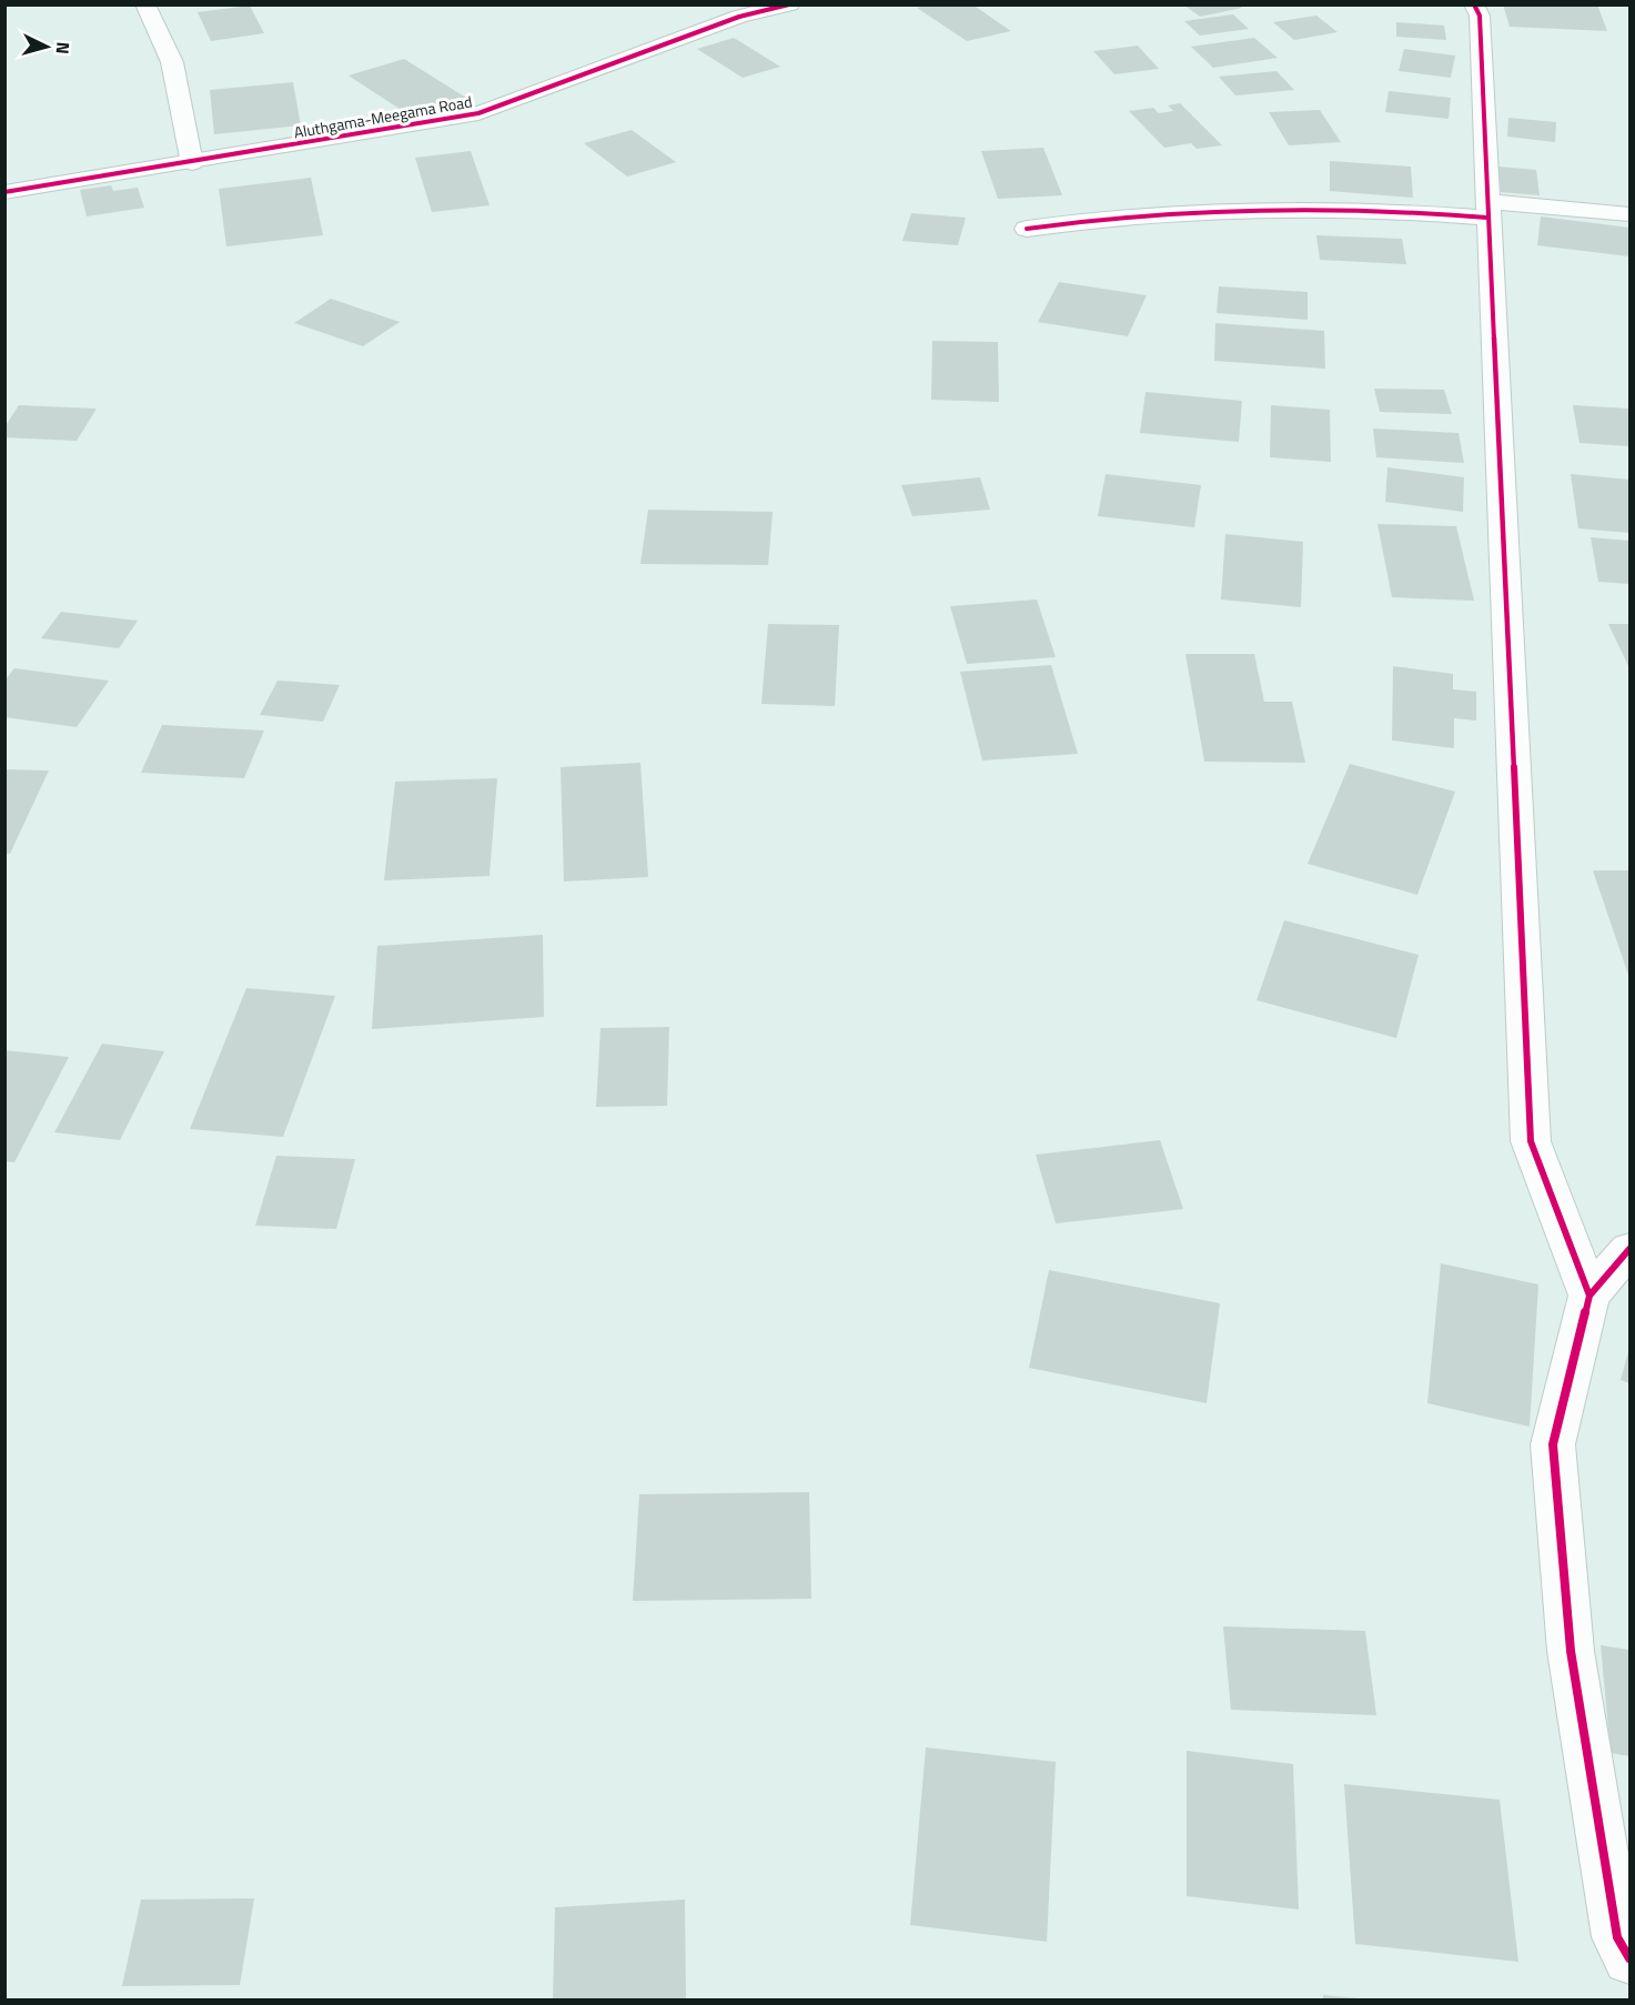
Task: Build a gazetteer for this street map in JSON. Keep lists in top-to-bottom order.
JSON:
{
  "streets": {
    "street": ["Aluthgama-Meegama Road"]
  },
  "north": "right"
}
